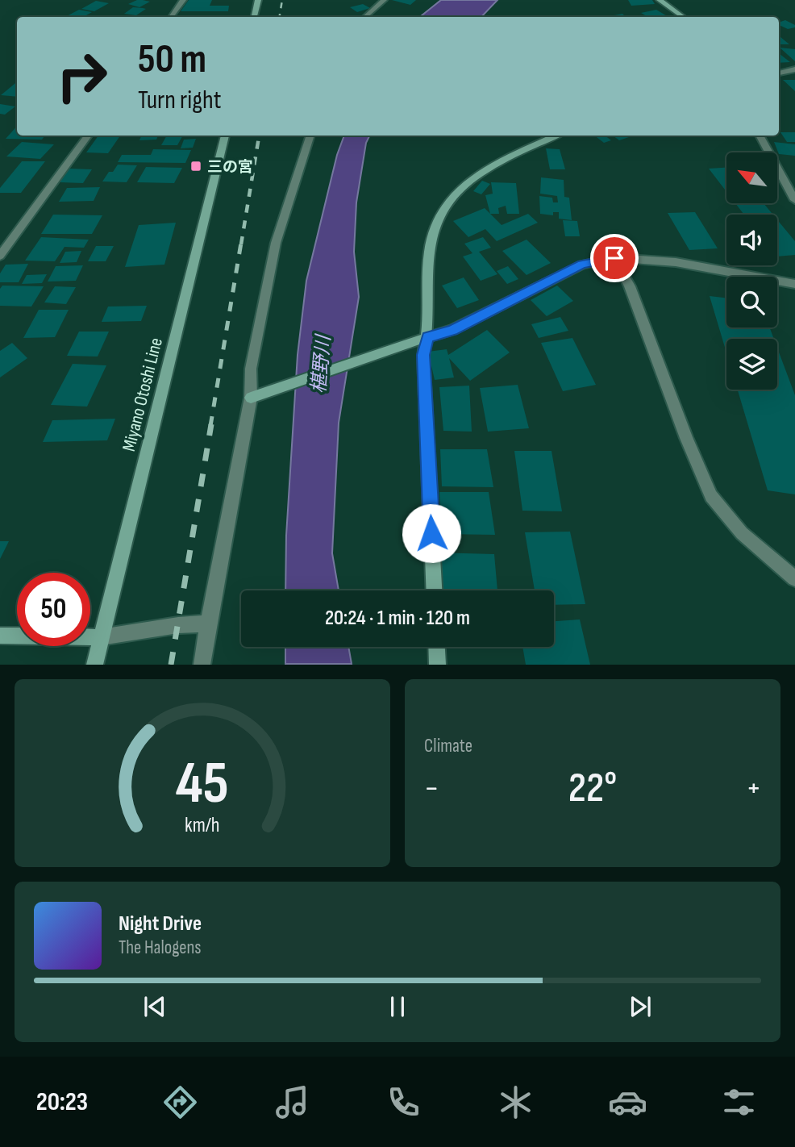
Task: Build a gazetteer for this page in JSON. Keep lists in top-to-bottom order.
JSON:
{
  "streets": {
    "main road": ["Miyano Otoshi Line"]
  },
  "water": ["椹野川"],
  "places": {
    "transit": ["三の宮"]
  },
  "north": "top left",
  "page": {
    "turn": ["50 m", "Turn right"],
    "limit": "50",
    "trip": "20:24 · 1 min · 120 m",
    "tile": "Climate",
    "heat": ["−", "22°", "+"],
    "song": ["Night Drive", "The Halogens"],
    "tabs": "20:23",
    "gauge": ["45", "km/h"]
  }
}
